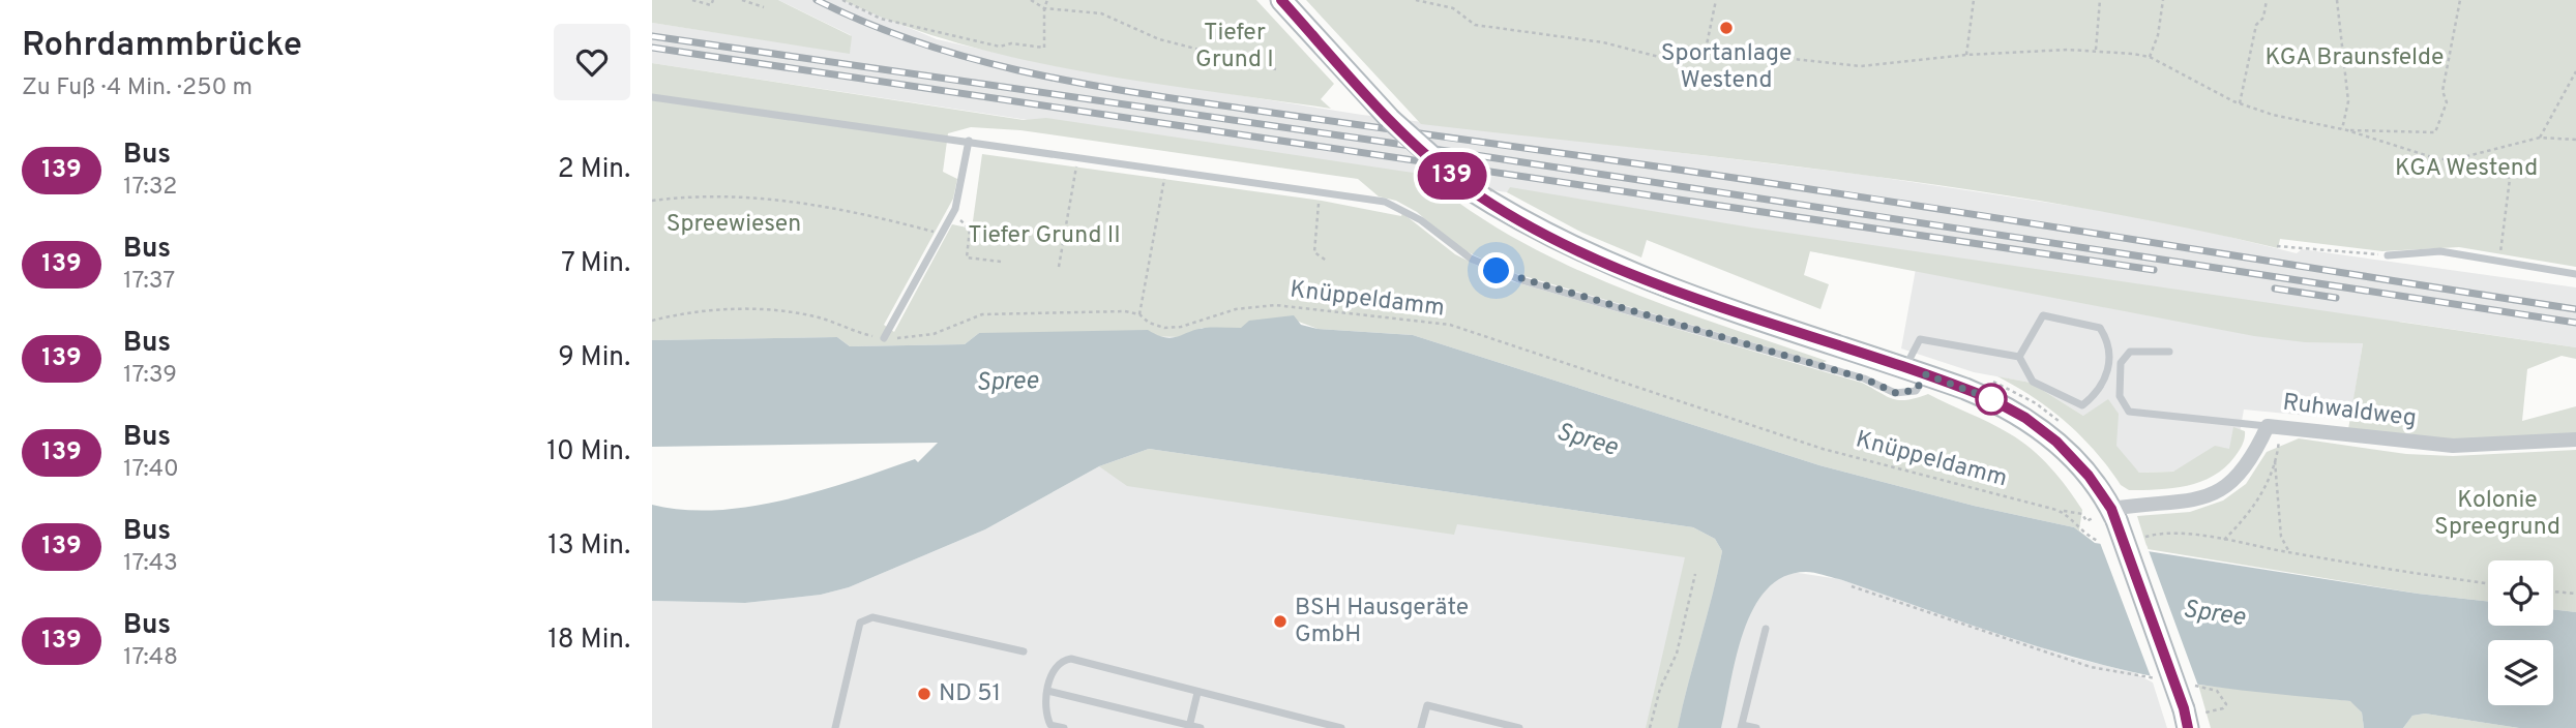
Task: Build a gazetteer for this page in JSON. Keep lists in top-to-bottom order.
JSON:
{
  "streets": {
    "street": ["Ruhwaldweg"],
    "path": ["Knüppeldamm"]
  },
  "water": ["Spree"],
  "parks": [
    "Tiefer Grund I",
    "KGA Braunsfelde",
    "KGA Westend",
    "Spreewiesen",
    "Tiefer Grund II",
    "Kolonie Spreegrund"
  ],
  "places": ["Sportanlage Westend", "BSH Hausgeräte GmbH", "ND 51"],
  "lines": ["bus line 139"],
  "page": {
    "heading": ["Rohrdammbrücke", "Zu Fuß · 4 Min. · 250 m"],
    "on_map": "139",
    "list": [
      {
        "mark": "139",
        "name": "Bus",
        "note": "17:32",
        "value": "2 Min."
      },
      {
        "mark": "139",
        "name": "Bus",
        "note": "17:37",
        "value": "7 Min."
      },
      {
        "mark": "139",
        "name": "Bus",
        "note": "17:39",
        "value": "9 Min."
      },
      {
        "mark": "139",
        "name": "Bus",
        "note": "17:40",
        "value": "10 Min."
      },
      {
        "mark": "139",
        "name": "Bus",
        "note": "17:43",
        "value": "13 Min."
      },
      {
        "mark": "139",
        "name": "Bus",
        "note": "17:48",
        "value": "18 Min."
      }
    ]
  }
}
